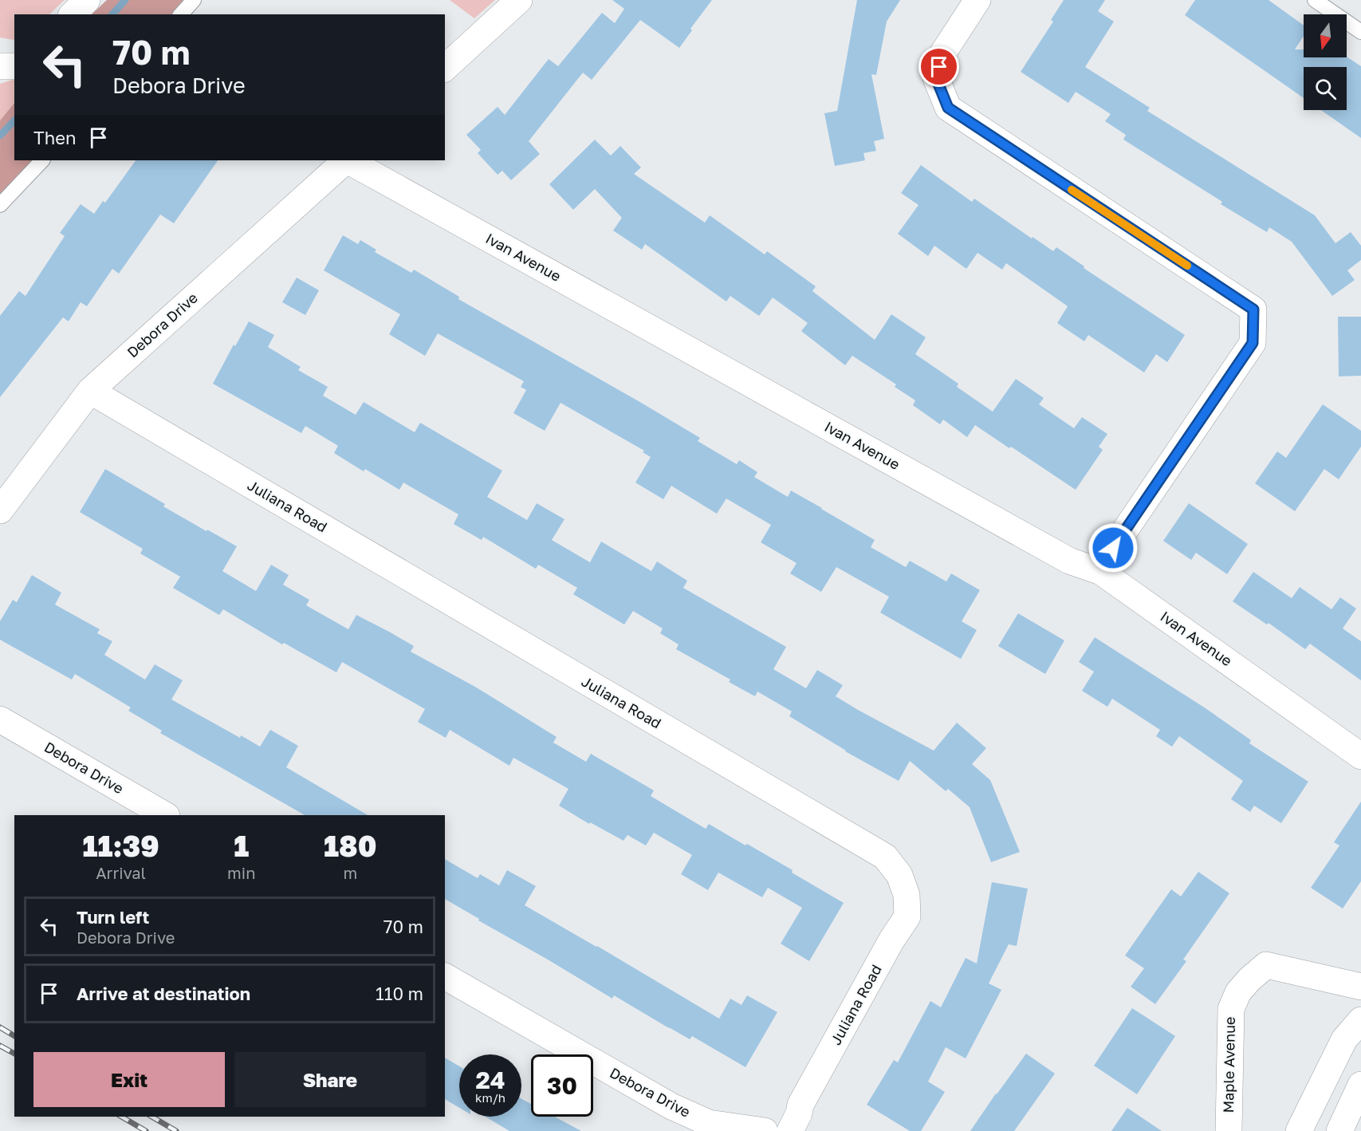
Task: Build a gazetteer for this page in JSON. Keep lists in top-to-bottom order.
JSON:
{
  "streets": {
    "street": [
      "Ivan Avenue",
      "Debora Drive",
      "Juliana Road",
      "Maple Avenue"
    ]
  },
  "crossings": [
    ["Debora Drive", "Juliana Road"]
  ],
  "north": "bottom",
  "page": {
    "turn": ["70 m", "Debora Drive"],
    "then": "Then",
    "eta": [
      "11:39",
      "Arrival",
      "1",
      "min",
      "180",
      "m"
    ],
    "list": [
      {
        "name": "Turn left",
        "note": "Debora Drive",
        "value": "70 m"
      },
      {
        "name": "Arrive at destination",
        "value": "110 m"
      }
    ],
    "buttons": ["Exit", "Share"],
    "speed": "24 km/h",
    "limit": "30"
  }
}
